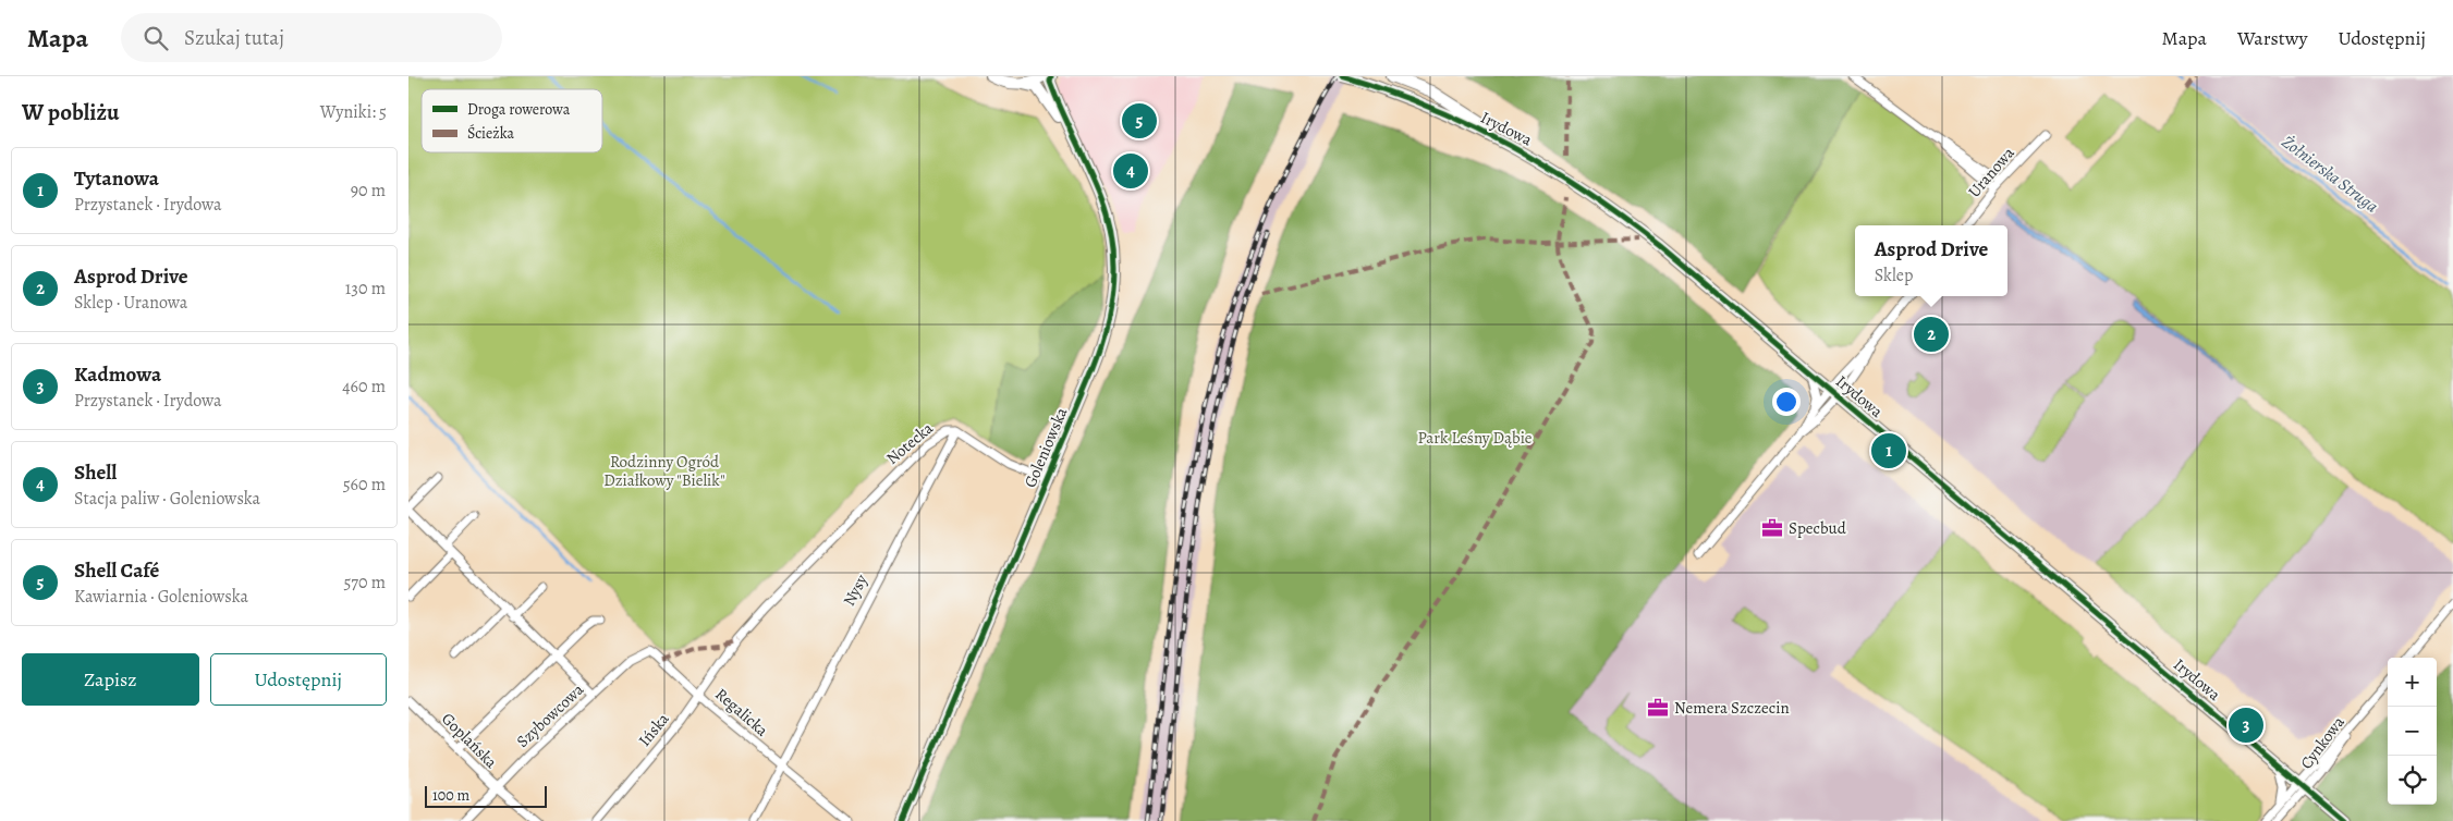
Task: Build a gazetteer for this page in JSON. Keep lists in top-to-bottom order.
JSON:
{
  "streets": {
    "street": [
      "Irydowa",
      "Uranowa",
      "Notecka",
      "Goleniowska",
      "Nysy",
      "Regalicka",
      "Szybowcowa",
      "Ińska",
      "Goplańska",
      "Cynkowa"
    ]
  },
  "crossings": [
    ["Irydowa", "Cynkowa"],
    ["Notecka", "Goleniowska"],
    ["Notecka", "Nysy"],
    ["Notecka", "Regalicka"],
    ["Nysy", "Regalicka"],
    ["Regalicka", "Szybowcowa"],
    ["Regalicka", "Ińska"],
    ["Szybowcowa", "Ińska"],
    ["Szybowcowa", "Goplańska"]
  ],
  "water": ["Żołnierska Struga"],
  "parks": ["Park Leśny Dąbie", "Rodzinny Ogród Działkowy \"Bielik\""],
  "places": {
    "office": ["Specbud", "Nemera Szczecin"]
  },
  "legend": ["Droga rowerowa", "Ścieżka"],
  "scale_bar": "100 m",
  "page": {
    "header": "Mapa",
    "search": "Szukaj tutaj",
    "nav": ["Mapa", "Warstwy", "Udostępnij"],
    "heading": ["W pobliżu", "Wyniki: 5"],
    "pins": [
      "5",
      "4",
      "2",
      "1",
      "3"
    ],
    "list": [
      {
        "mark": "1",
        "name": "Tytanowa",
        "note": "Przystanek · Irydowa",
        "value": "90 m"
      },
      {
        "mark": "2",
        "name": "Asprod Drive",
        "note": "Sklep · Uranowa",
        "value": "130 m"
      },
      {
        "mark": "3",
        "name": "Kadmowa",
        "note": "Przystanek · Irydowa",
        "value": "460 m"
      },
      {
        "mark": "4",
        "name": "Shell",
        "note": "Stacja paliw · Goleniowska",
        "value": "560 m"
      },
      {
        "mark": "5",
        "name": "Shell Café",
        "note": "Kawiarnia · Goleniowska",
        "value": "570 m"
      }
    ],
    "popup": ["Asprod Drive", "Sklep"],
    "buttons": ["Zapisz", "Udostępnij"],
    "map_buttons": ["+", "−"],
    "scale": "100 m"
  }
}
